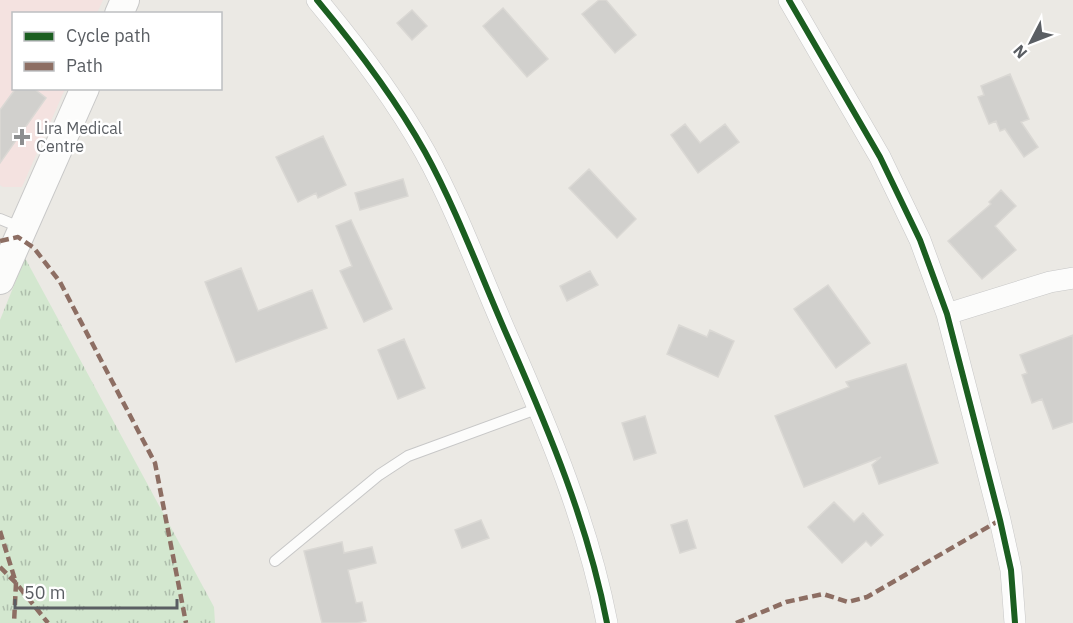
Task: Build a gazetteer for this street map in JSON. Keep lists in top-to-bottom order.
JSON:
{
  "places": {
    "health": ["Lira Medical Centre"]
  },
  "legend": ["Cycle path", "Path"],
  "scale_bar": "50 m",
  "north": "bottom left"
}
